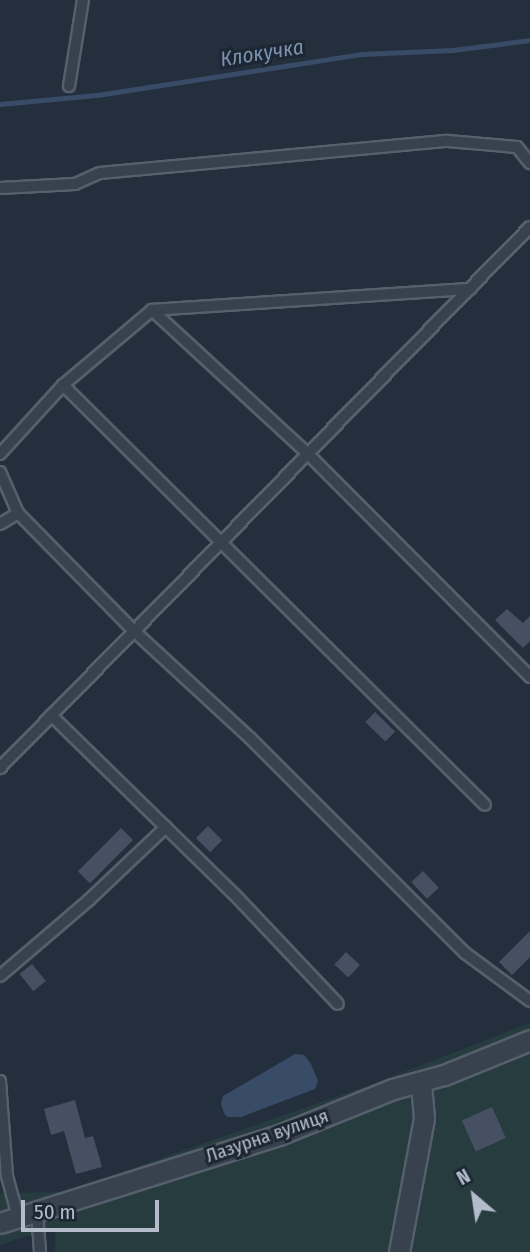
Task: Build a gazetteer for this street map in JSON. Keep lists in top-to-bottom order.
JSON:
{
  "streets": {
    "street": ["Лазурна вулиця"]
  },
  "water": ["Клокучка"],
  "scale_bar": "50 m",
  "north": "top left"
}
